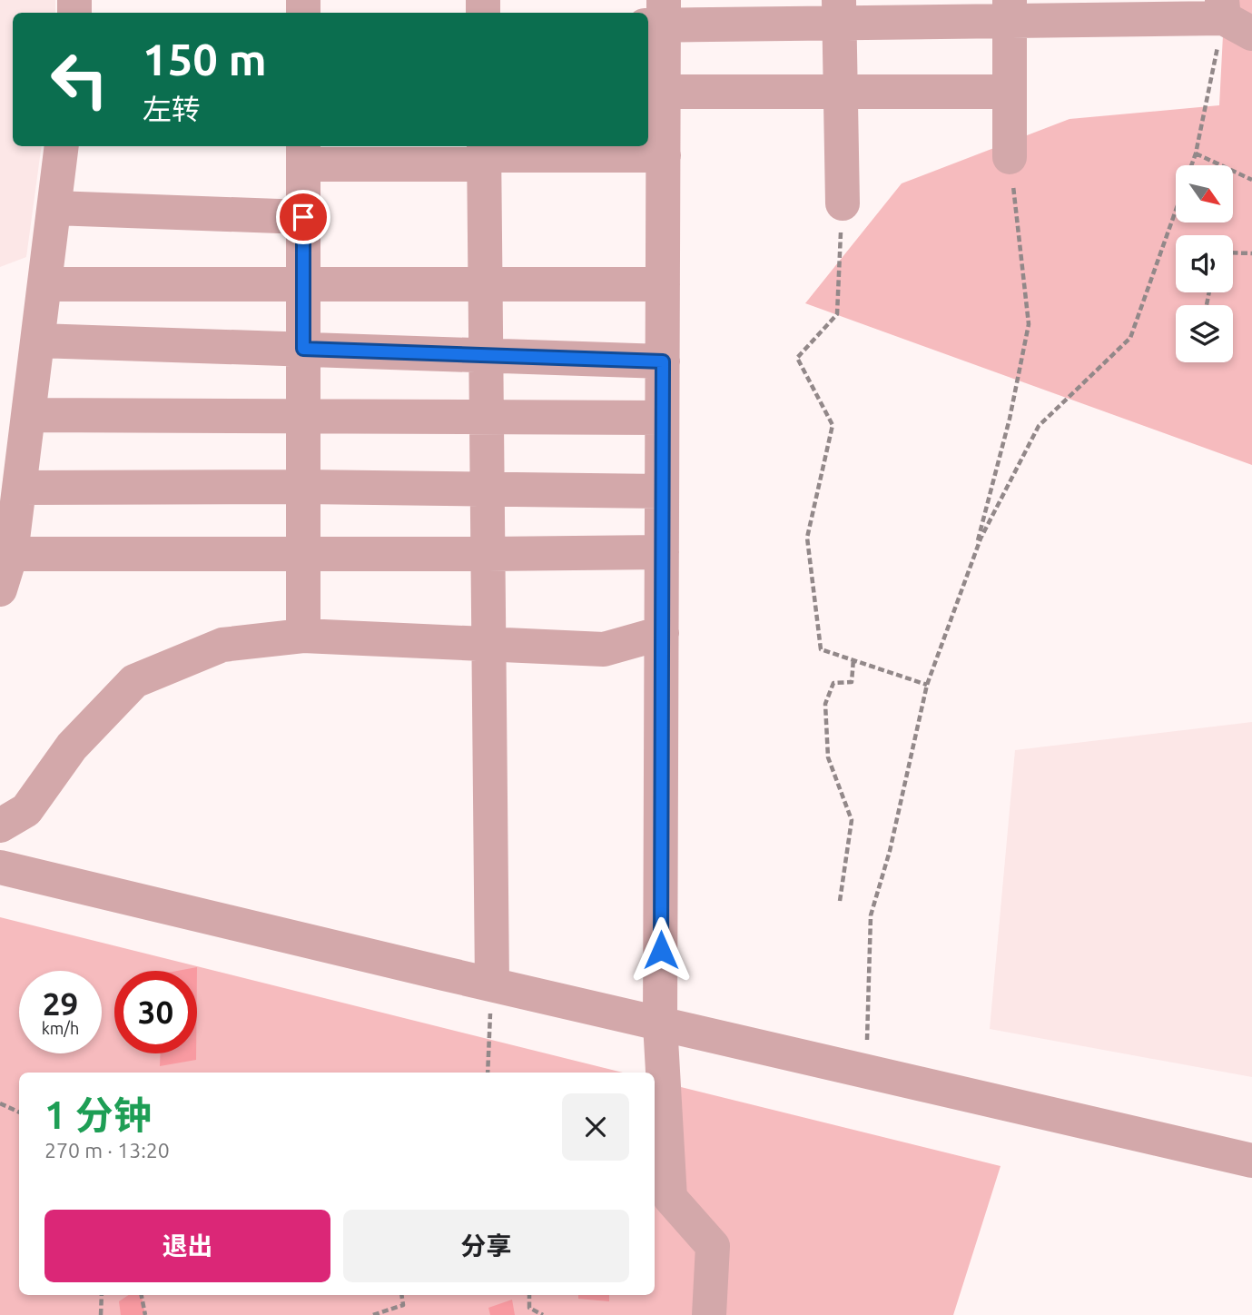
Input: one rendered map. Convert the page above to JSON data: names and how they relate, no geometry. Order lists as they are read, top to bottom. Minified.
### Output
{"north":"bottom right","page":{"turn":["150 m","左转"],"speed":"29 km/h","limit":"30","heading":["1 分钟","270 m · 13:20"],"buttons":["退出","分享"]}}
